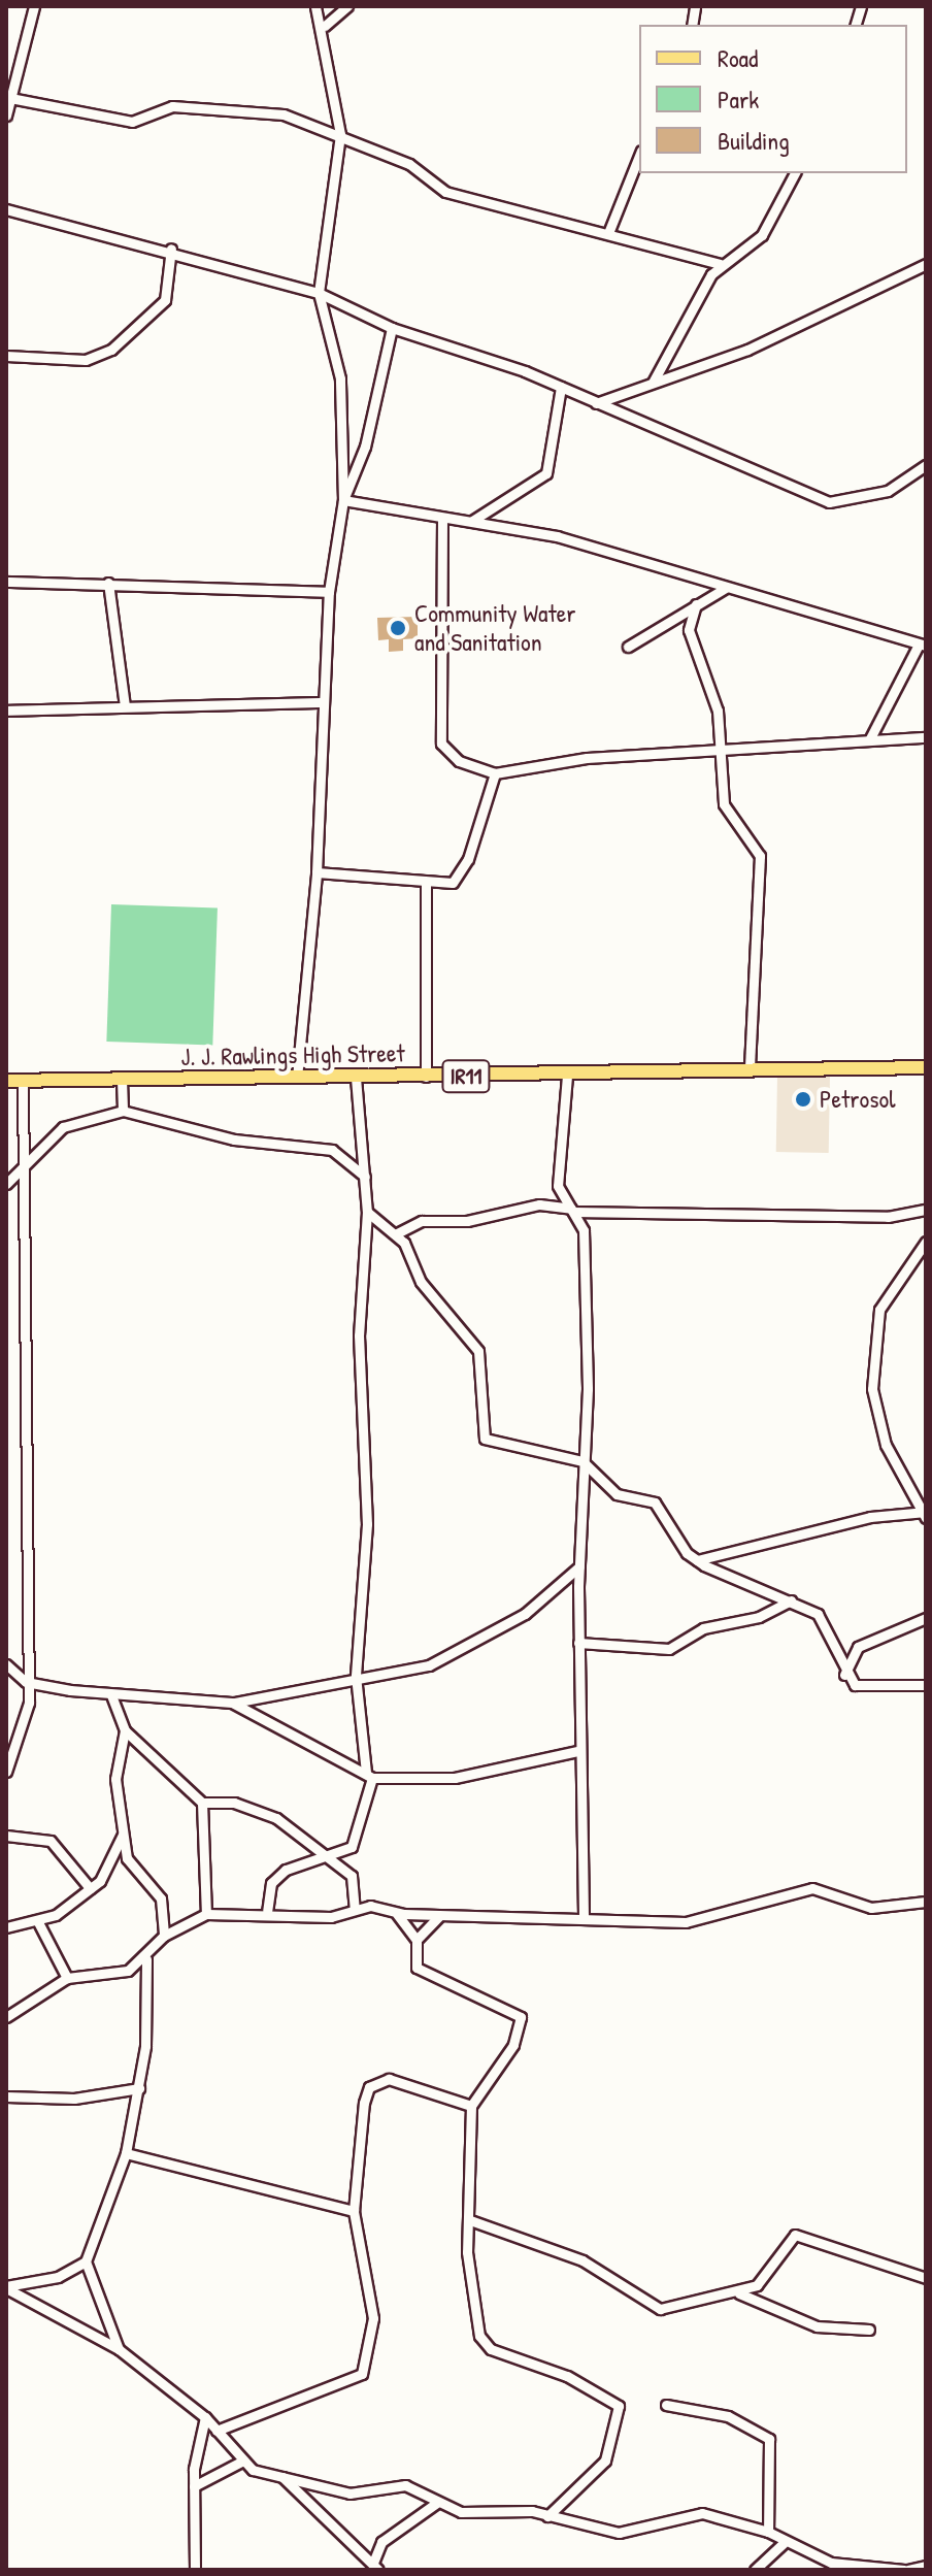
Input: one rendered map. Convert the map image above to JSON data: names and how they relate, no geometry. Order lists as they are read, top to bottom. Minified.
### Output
{"streets":{"main road":["J. J. Rawlings High Street","IR11"]},"places":["Community Water and Sanitation","Petrosol"],"legend":["Road","Park","Building"]}
